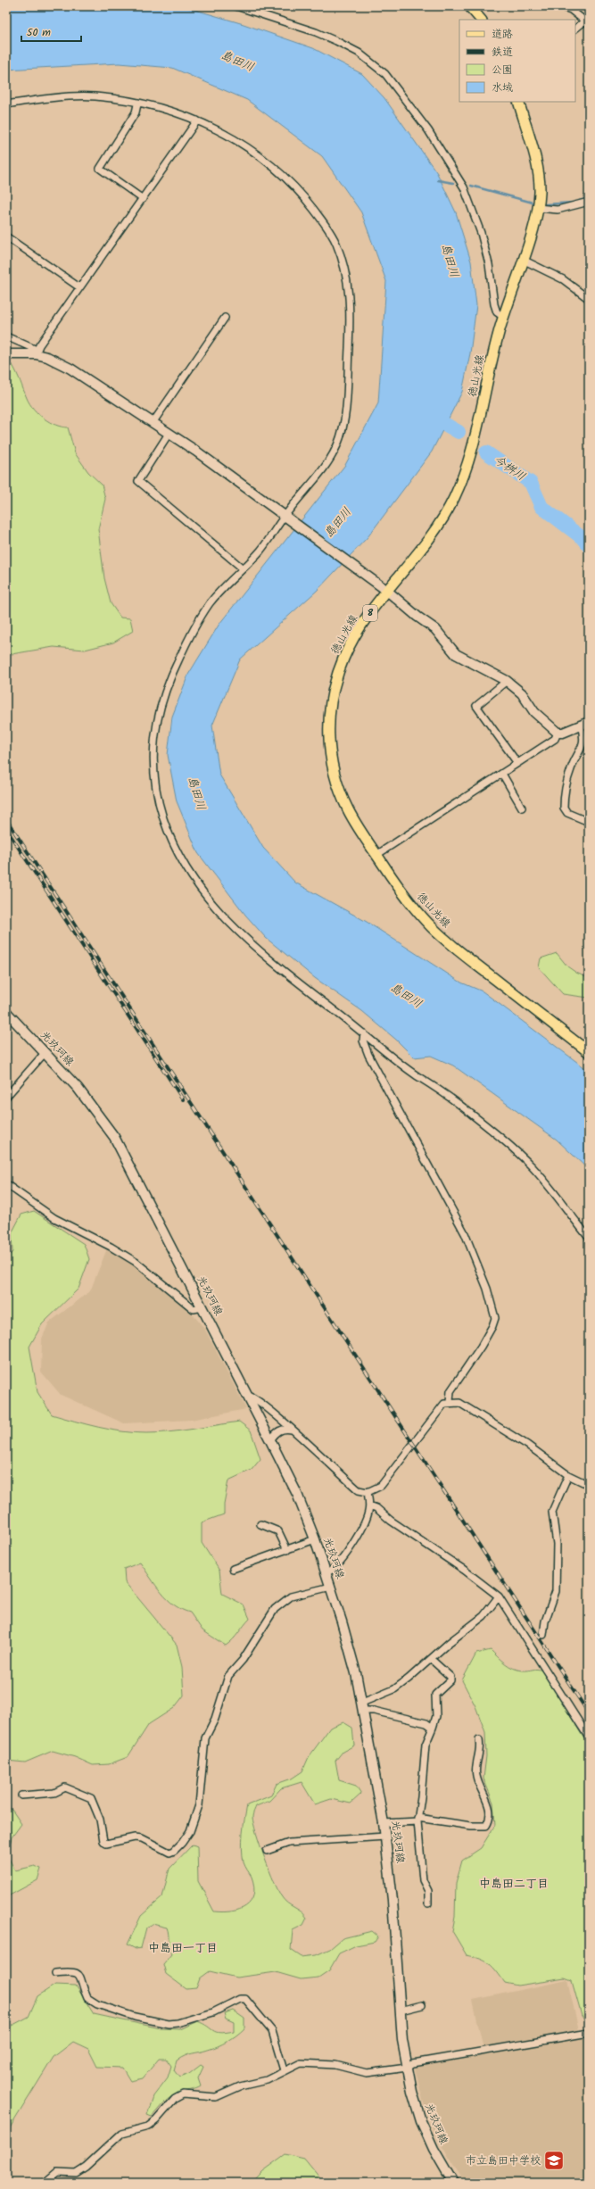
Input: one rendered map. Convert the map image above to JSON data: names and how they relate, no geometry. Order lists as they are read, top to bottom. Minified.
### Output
{"streets":{"main road":["徳山光線","8","光玖珂線"]},"districts":["中島田二丁目","中島田一丁目"],"water":["島田川","今桝川"],"places":{"school or university":["市立島田中学校"]},"legend":["道路","鉄道","公園","水域"],"scale_bar":"50 m"}
